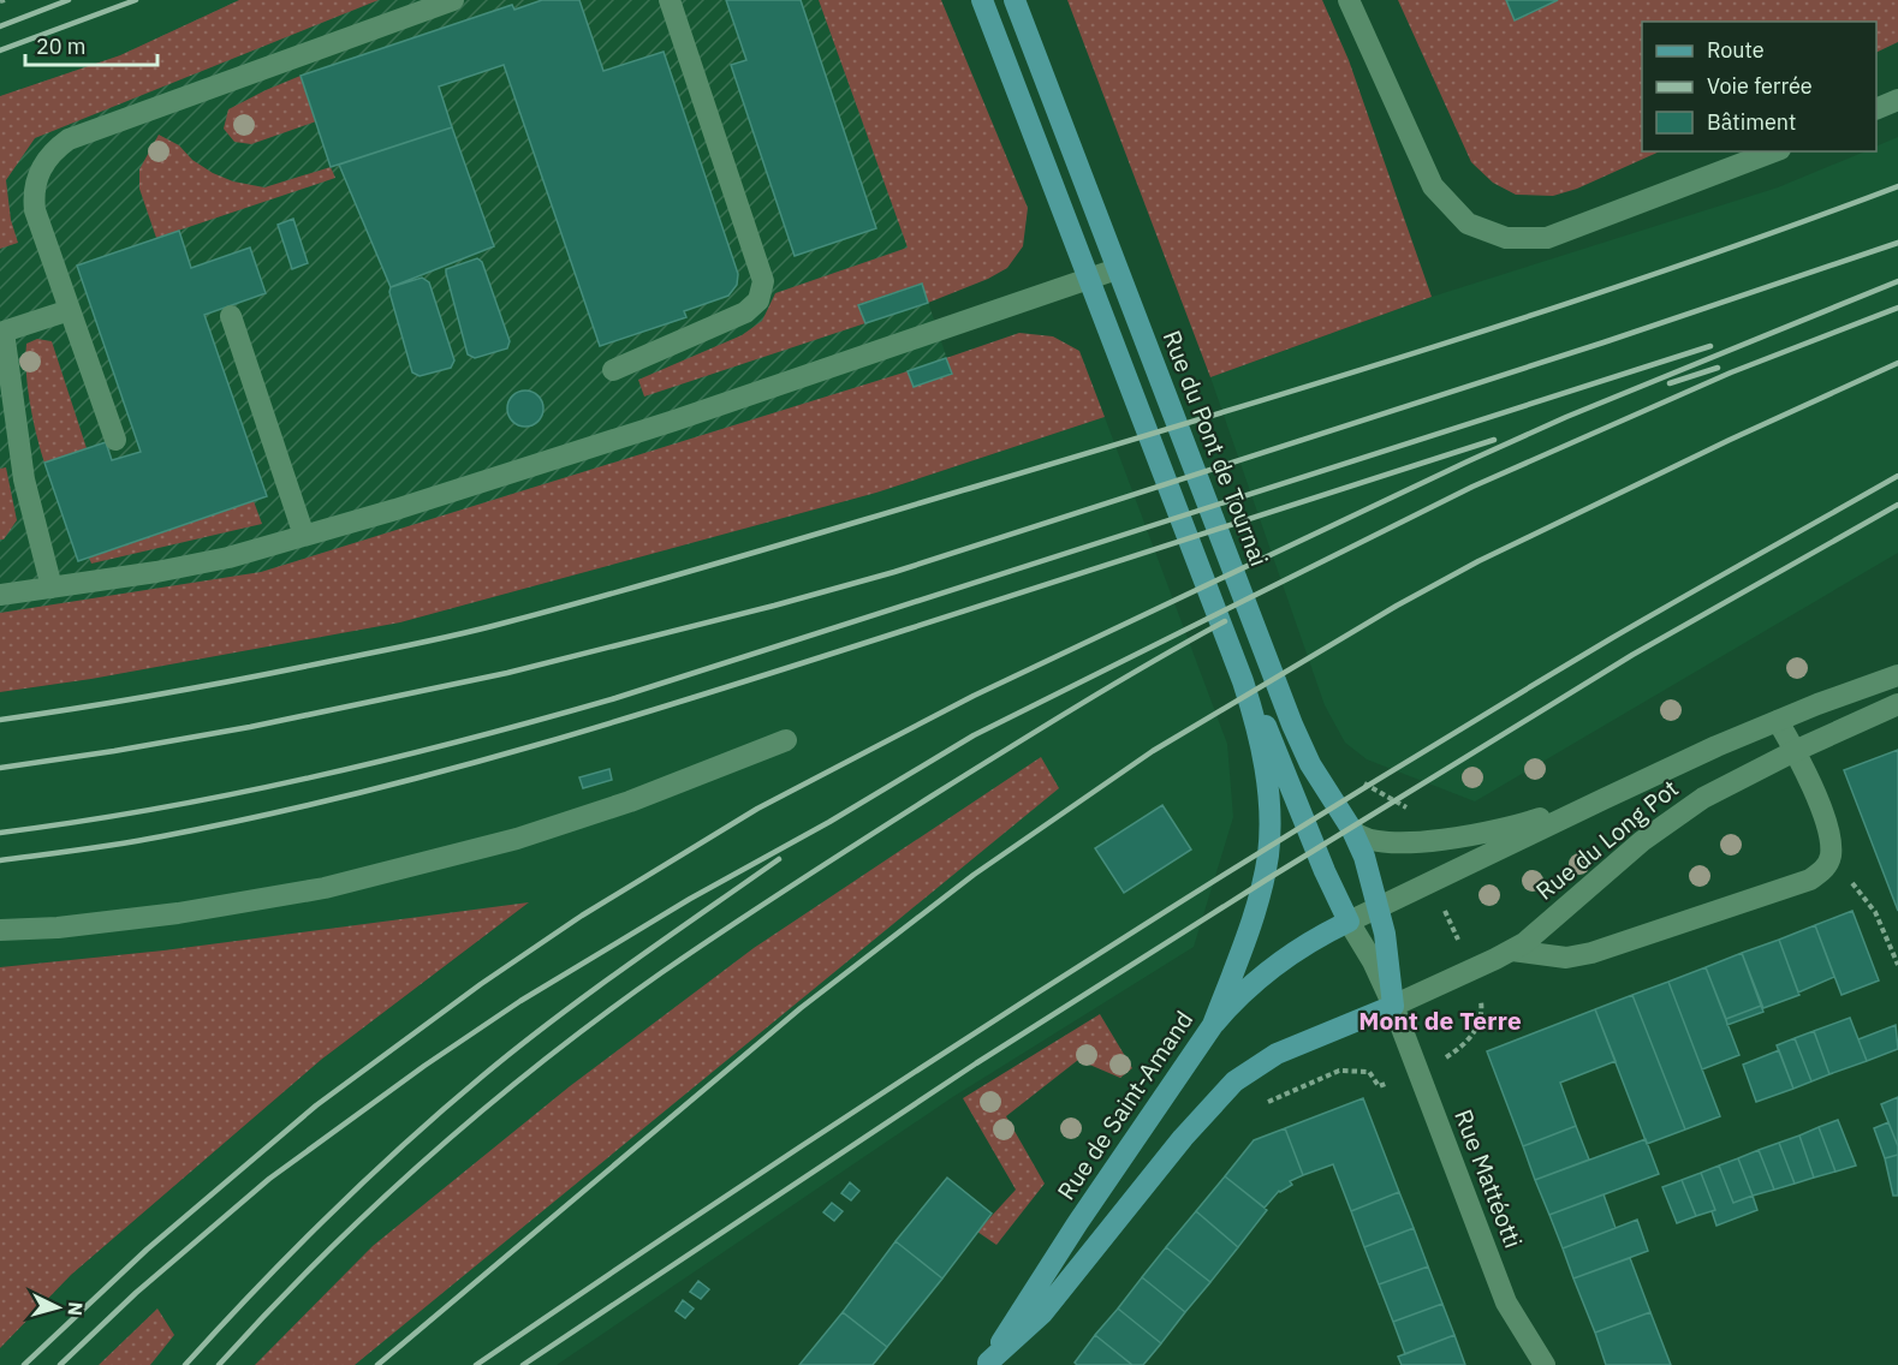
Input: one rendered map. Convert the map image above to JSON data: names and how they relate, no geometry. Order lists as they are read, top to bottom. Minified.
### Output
{"streets":{"main road":["Rue du Pont de Tournai","Rue de Saint-Amand","Rue Mattéotti"],"street":["Rue du Long Pot"]},"crossings":[["Rue du Pont de Tournai","Rue du Long Pot"],["Rue du Pont de Tournai","Rue Mattéotti"],["Rue du Long Pot","Rue de Saint-Amand"],["Rue du Long Pot","Rue Mattéotti"],["Rue de Saint-Amand","Rue Mattéotti"]],"districts":["Mont de Terre"],"legend":["Route","Voie ferrée","Bâtiment"],"scale_bar":"20 m","north":"right"}
